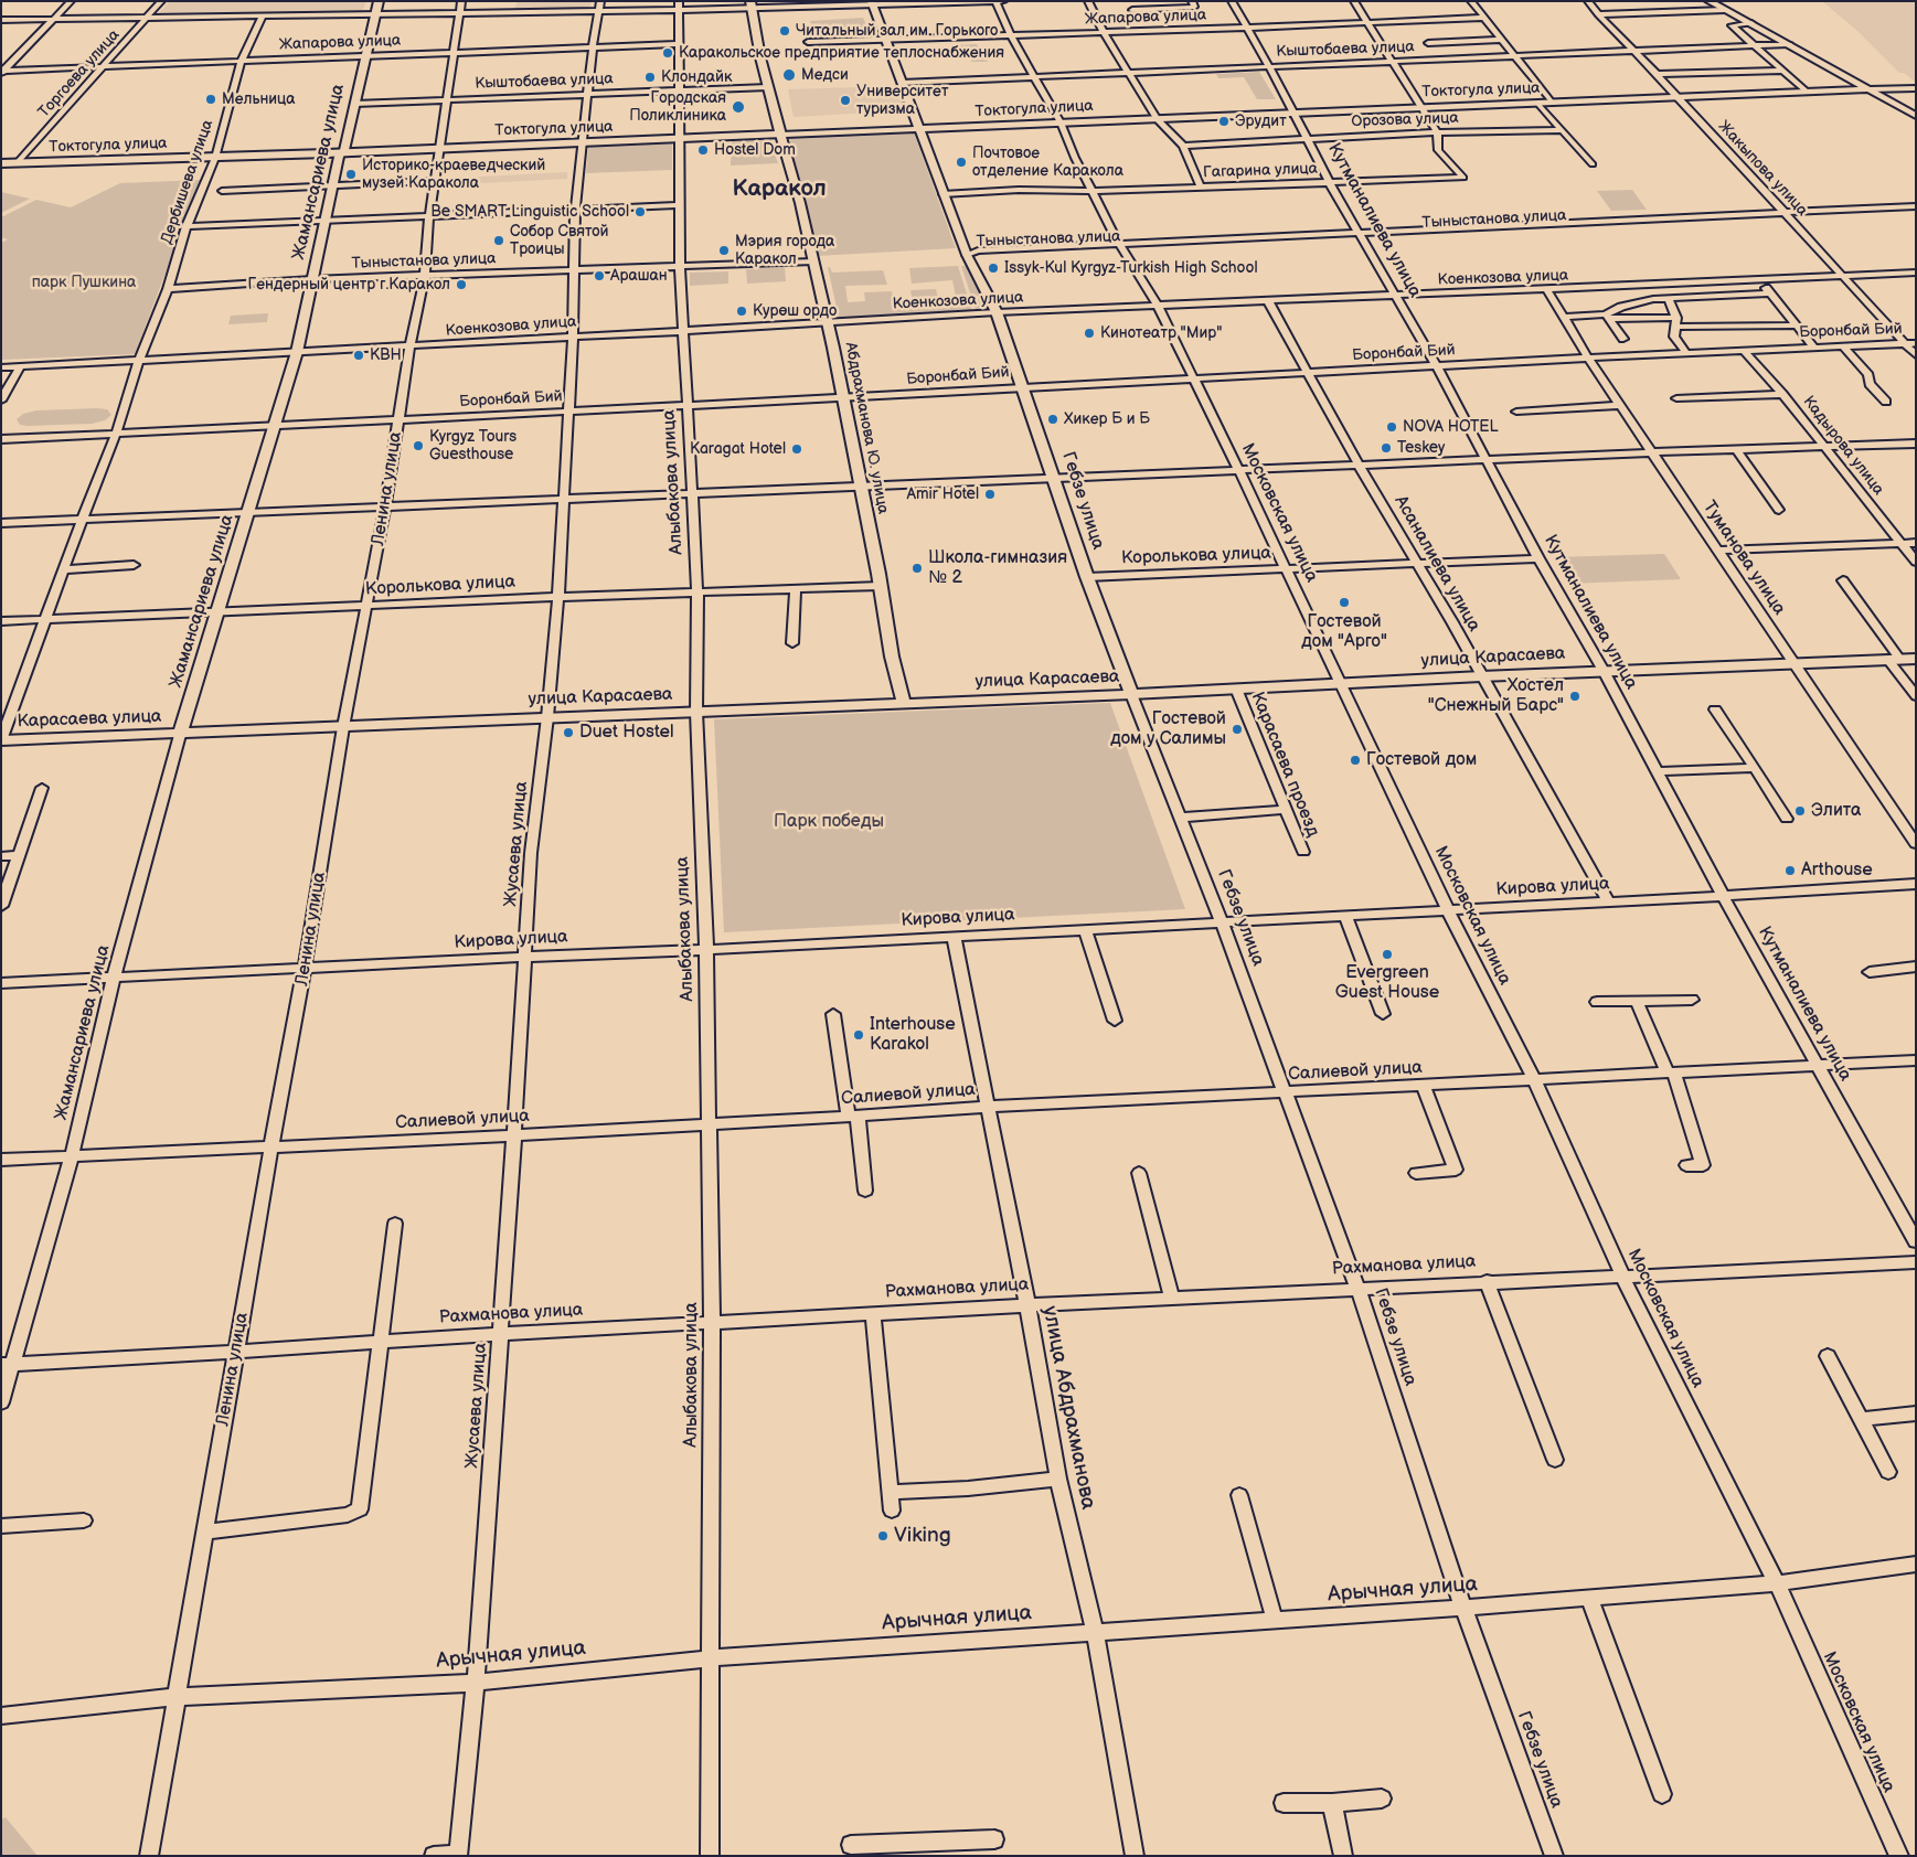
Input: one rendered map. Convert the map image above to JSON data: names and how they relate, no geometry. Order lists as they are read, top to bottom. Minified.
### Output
{"streets":{"highway":["Токтогула улица","Абдрахманова Ю. улица"],"main road":["Жамансариева улица","Гебзе улица","улица Карасаева","Карасаева улица"],"street":["Жапарова улица","Кыштобаева улица","Торгоева улица","Орозова улица","Жакыпова улица","Гагарина улица","Дербишева улица","Тыныстанова улица","Кутманалиева улица","Коенкозова улица","Боронбай Бий","Кадырова улица","Алыбакова улица","Ленина улица","Московская улица","Королькова улица","Туманова улица","Асаналиева улица","Карасаева проезд","Жусаева улица","Кирова улица","Салиевой улица","Рахманова улица","улица Абдрахманова","Арычная улица"]},"crossings":[["Жапарова улица","Торгоева улица"],["Жапарова улица","Гагарина улица"],["Жапарова улица","Жамансариева улица"],["Жапарова улица","Дербишева улица"],["Жапарова улица","Кутманалиева улица"],["Жапарова улица","Алыбакова улица"],["Жапарова улица","Ленина улица"],["Жапарова улица","Гебзе улица"],["Жапарова улица","Московская улица"],["Жапарова улица","Жусаева улица"],["Кыштобаева улица","Жакыпова улица"],["Кыштобаева улица","Гагарина улица"],["Кыштобаева улица","Жамансариева улица"],["Кыштобаева улица","Кутманалиева улица"],["Кыштобаева улица","Абдрахманова Ю. улица"],["Кыштобаева улица","Алыбакова улица"],["Кыштобаева улица","Ленина улица"],["Кыштобаева улица","Гебзе улица"],["Кыштобаева улица","Московская улица"],["Кыштобаева улица","Жусаева улица"],["Торгоева улица","Токтогула улица"],["Токтогула улица","Жакыпова улица"],["Токтогула улица","Гагарина улица"],["Токтогула улица","Жамансариева улица"],["Токтогула улица","Дербишева улица"],["Токтогула улица","Кутманалиева улица"],["Токтогула улица","Абдрахманова Ю. улица"],["Токтогула улица","Алыбакова улица"],["Токтогула улица","Ленина улица"],["Токтогула улица","Гебзе улица"],["Токтогула улица","Московская улица"],["Токтогула улица","Жусаева улица"],["Орозова улица","Гагарина улица"],["Орозова улица","Кутманалиева улица"],["Жакыпова улица","Тыныстанова улица"],["Жакыпова улица","Коенкозова улица"],["Жакыпова улица","Боронбай Бий"],["Гагарина улица","Кутманалиева улица"],["Гагарина улица","Гебзе улица"],["Гагарина улица","Московская улица"],["Жамансариева улица","Тыныстанова улица"],["Жамансариева улица","Коенкозова улица"],["Жамансариева улица","Боронбай Бий"],["Жамансариева улица","Королькова улица"],["Жамансариева улица","улица Карасаева"],["Жамансариева улица","Карасаева улица"],["Жамансариева улица","Кирова улица"],["Жамансариева улица","Салиевой улица"],["Жамансариева улица","Рахманова улица"],["Дербишева улица","Тыныстанова улица"],["Дербишева улица","Коенкозова улица"],["Дербишева улица","Боронбай Бий"],["Тыныстанова улица","Кутманалиева улица"],["Тыныстанова улица","Абдрахманова Ю. улица"],["Тыныстанова улица","Алыбакова улица"],["Тыныстанова улица","Ленина улица"],["Тыныстанова улица","Гебзе улица"],["Тыныстанова улица","Московская улица"],["Тыныстанова улица","Жусаева улица"],["Кутманалиева улица","Коенкозова улица"],["Кутманалиева улица","Боронбай Бий"],["Кутманалиева улица","Королькова улица"],["Кутманалиева улица","улица Карасаева"],["Кутманалиева улица","Кирова улица"],["Кутманалиева улица","Салиевой улица"],["Коенкозова улица","Абдрахманова Ю. улица"],["Коенкозова улица","Алыбакова улица"],["Коенкозова улица","Ленина улица"],["Коенкозова улица","Гебзе улица"],["Коенкозова улица","Московская улица"],["Коенкозова улица","Туманова улица"],["Коенкозова улица","Асаналиева улица"],["Коенкозова улица","Жусаева улица"],["Боронбай Бий","Абдрахманова Ю. улица"],["Боронбай Бий","Кадырова улица"],["Боронбай Бий","Алыбакова улица"],["Боронбай Бий","Ленина улица"],["Боронбай Бий","Гебзе улица"],["Боронбай Бий","Московская улица"],["Боронбай Бий","Туманова улица"],["Боронбай Бий","Асаналиева улица"],["Боронбай Бий","Жусаева улица"],["Абдрахманова Ю. улица","Королькова улица"],["Абдрахманова Ю. улица","улица Карасаева"],["Алыбакова улица","Королькова улица"],["Алыбакова улица","улица Карасаева"],["Алыбакова улица","Кирова улица"],["Алыбакова улица","Салиевой улица"],["Алыбакова улица","Рахманова улица"],["Алыбакова улица","Арычная улица"],["Ленина улица","Королькова улица"],["Ленина улица","улица Карасаева"],["Ленина улица","Кирова улица"],["Ленина улица","Салиевой улица"],["Ленина улица","Рахманова улица"],["Ленина улица","Арычная улица"],["Гебзе улица","Королькова улица"],["Гебзе улица","улица Карасаева"],["Гебзе улица","Кирова улица"],["Гебзе улица","Салиевой улица"],["Гебзе улица","Рахманова улица"],["Гебзе улица","Арычная улица"],["Московская улица","Королькова улица"],["Московская улица","улица Карасаева"],["Московская улица","Кирова улица"],["Московская улица","Салиевой улица"],["Московская улица","Рахманова улица"],["Московская улица","Арычная улица"],["Королькова улица","Асаналиева улица"],["Королькова улица","Жусаева улица"],["Туманова улица","улица Карасаева"],["Асаналиева улица","улица Карасаева"],["Асаналиева улица","Кирова улица"],["улица Карасаева","Карасаева улица"],["улица Карасаева","Карасаева проезд"],["улица Карасаева","Жусаева улица"],["Жусаева улица","Кирова улица"],["Жусаева улица","Салиевой улица"],["Жусаева улица","Рахманова улица"],["Жусаева улица","Арычная улица"],["Кирова улица","улица Абдрахманова"],["Салиевой улица","улица Абдрахманова"],["Рахманова улица","улица Абдрахманова"],["улица Абдрахманова","Арычная улица"]],"districts":["Каракол"],"parks":["парк Пушкина","Парк победы"],"places":["Читальный зал им. Горького","Каракольское предприятие теплоснабжения","Медси","Клондайк","Мельница","Университет туризма","Городская Поликлиника","Эрудит","Hostel Dom","Почтовое отделение Каракола","Историко-краеведческий музей Каракола","Be SMART Linguistic School","Собор Святой Троицы","Мэрия города Каракол","Issyk-Kul Kyrgyz-Turkish High School","Арашан","Гендерный центр г.Каракол","Курөш ордо","Кинотеатр \"Мир\"","KBH","Хикер Б и Б","NOVA HOTEL","Kyrgyz Tours Guesthouse","Teskey","Karagat Hotel","Amir Hotel","Школа-гимназия № 2","Гостевой дом \"Арго\"","Хостел \"Снежный Барс\"","Гостевой дом у Салимы","Duet Hostel","Гостевой дом","Элита","Arthouse","Evergreen Guest House","Interhouse Karakol","Viking"]}
